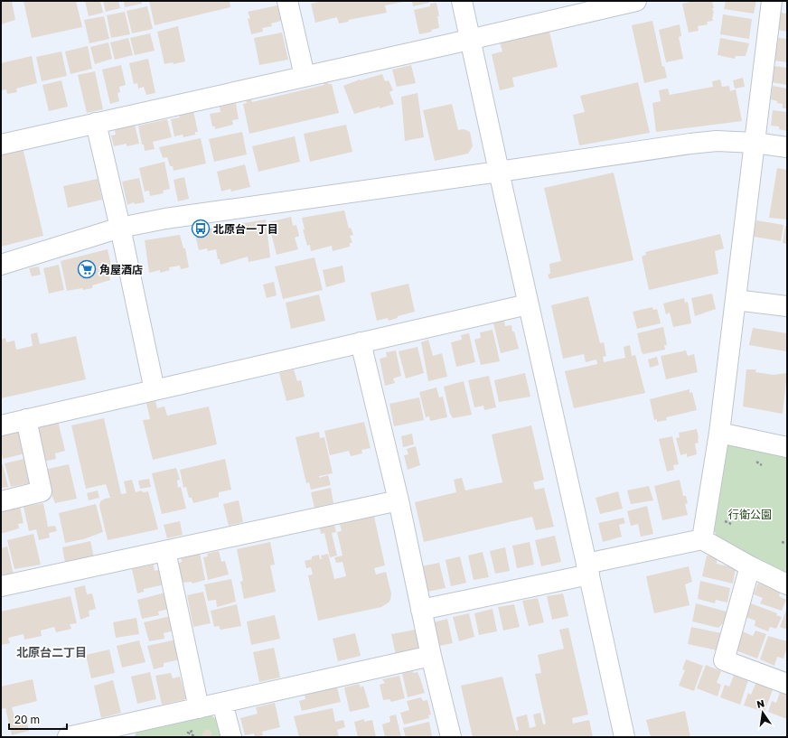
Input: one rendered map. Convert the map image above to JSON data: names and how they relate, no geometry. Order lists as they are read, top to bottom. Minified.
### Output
{"districts":["北原台二丁目"],"parks":["行衛公園"],"places":{"bus stop":["北原台一丁目"],"supermarket":["角屋酒店"]},"scale_bar":"20 m","north":"top"}
